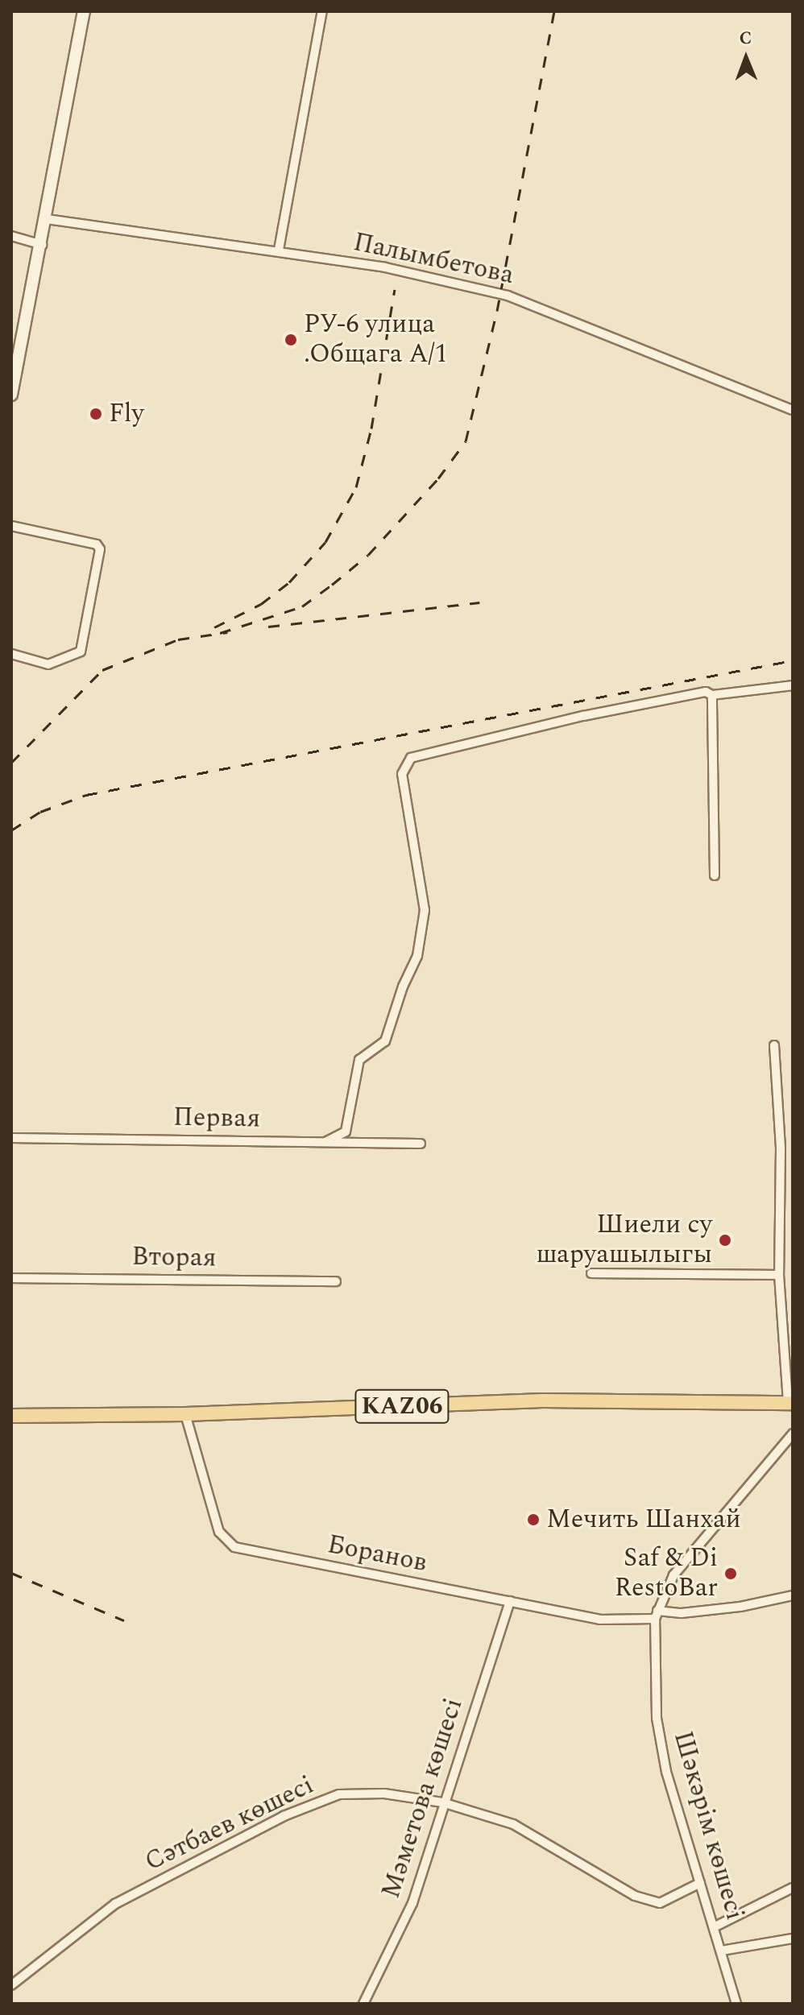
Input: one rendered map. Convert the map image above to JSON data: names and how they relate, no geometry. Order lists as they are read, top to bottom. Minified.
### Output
{"streets":{"main road":["KАZ06"],"street":["Палымбетова","Первая","Вторая","Боранов","Мәметова көшесі","Сәтбаев көшесі","Шәкәрім көшесі"]},"crossings":[["KАZ06","Боранов"],["Боранов","Мәметова көшесі"],["Боранов","Шәкәрім көшесі"],["Мәметова көшесі","Сәтбаев көшесі"],["Сәтбаев көшесі","Шәкәрім көшесі"]],"places":["РУ-6 улица .Общага А/1","Fly","Шиели су шаруашылыгы","Мечить Шанхай","Saf & Di RestoBar"],"north":"top"}
